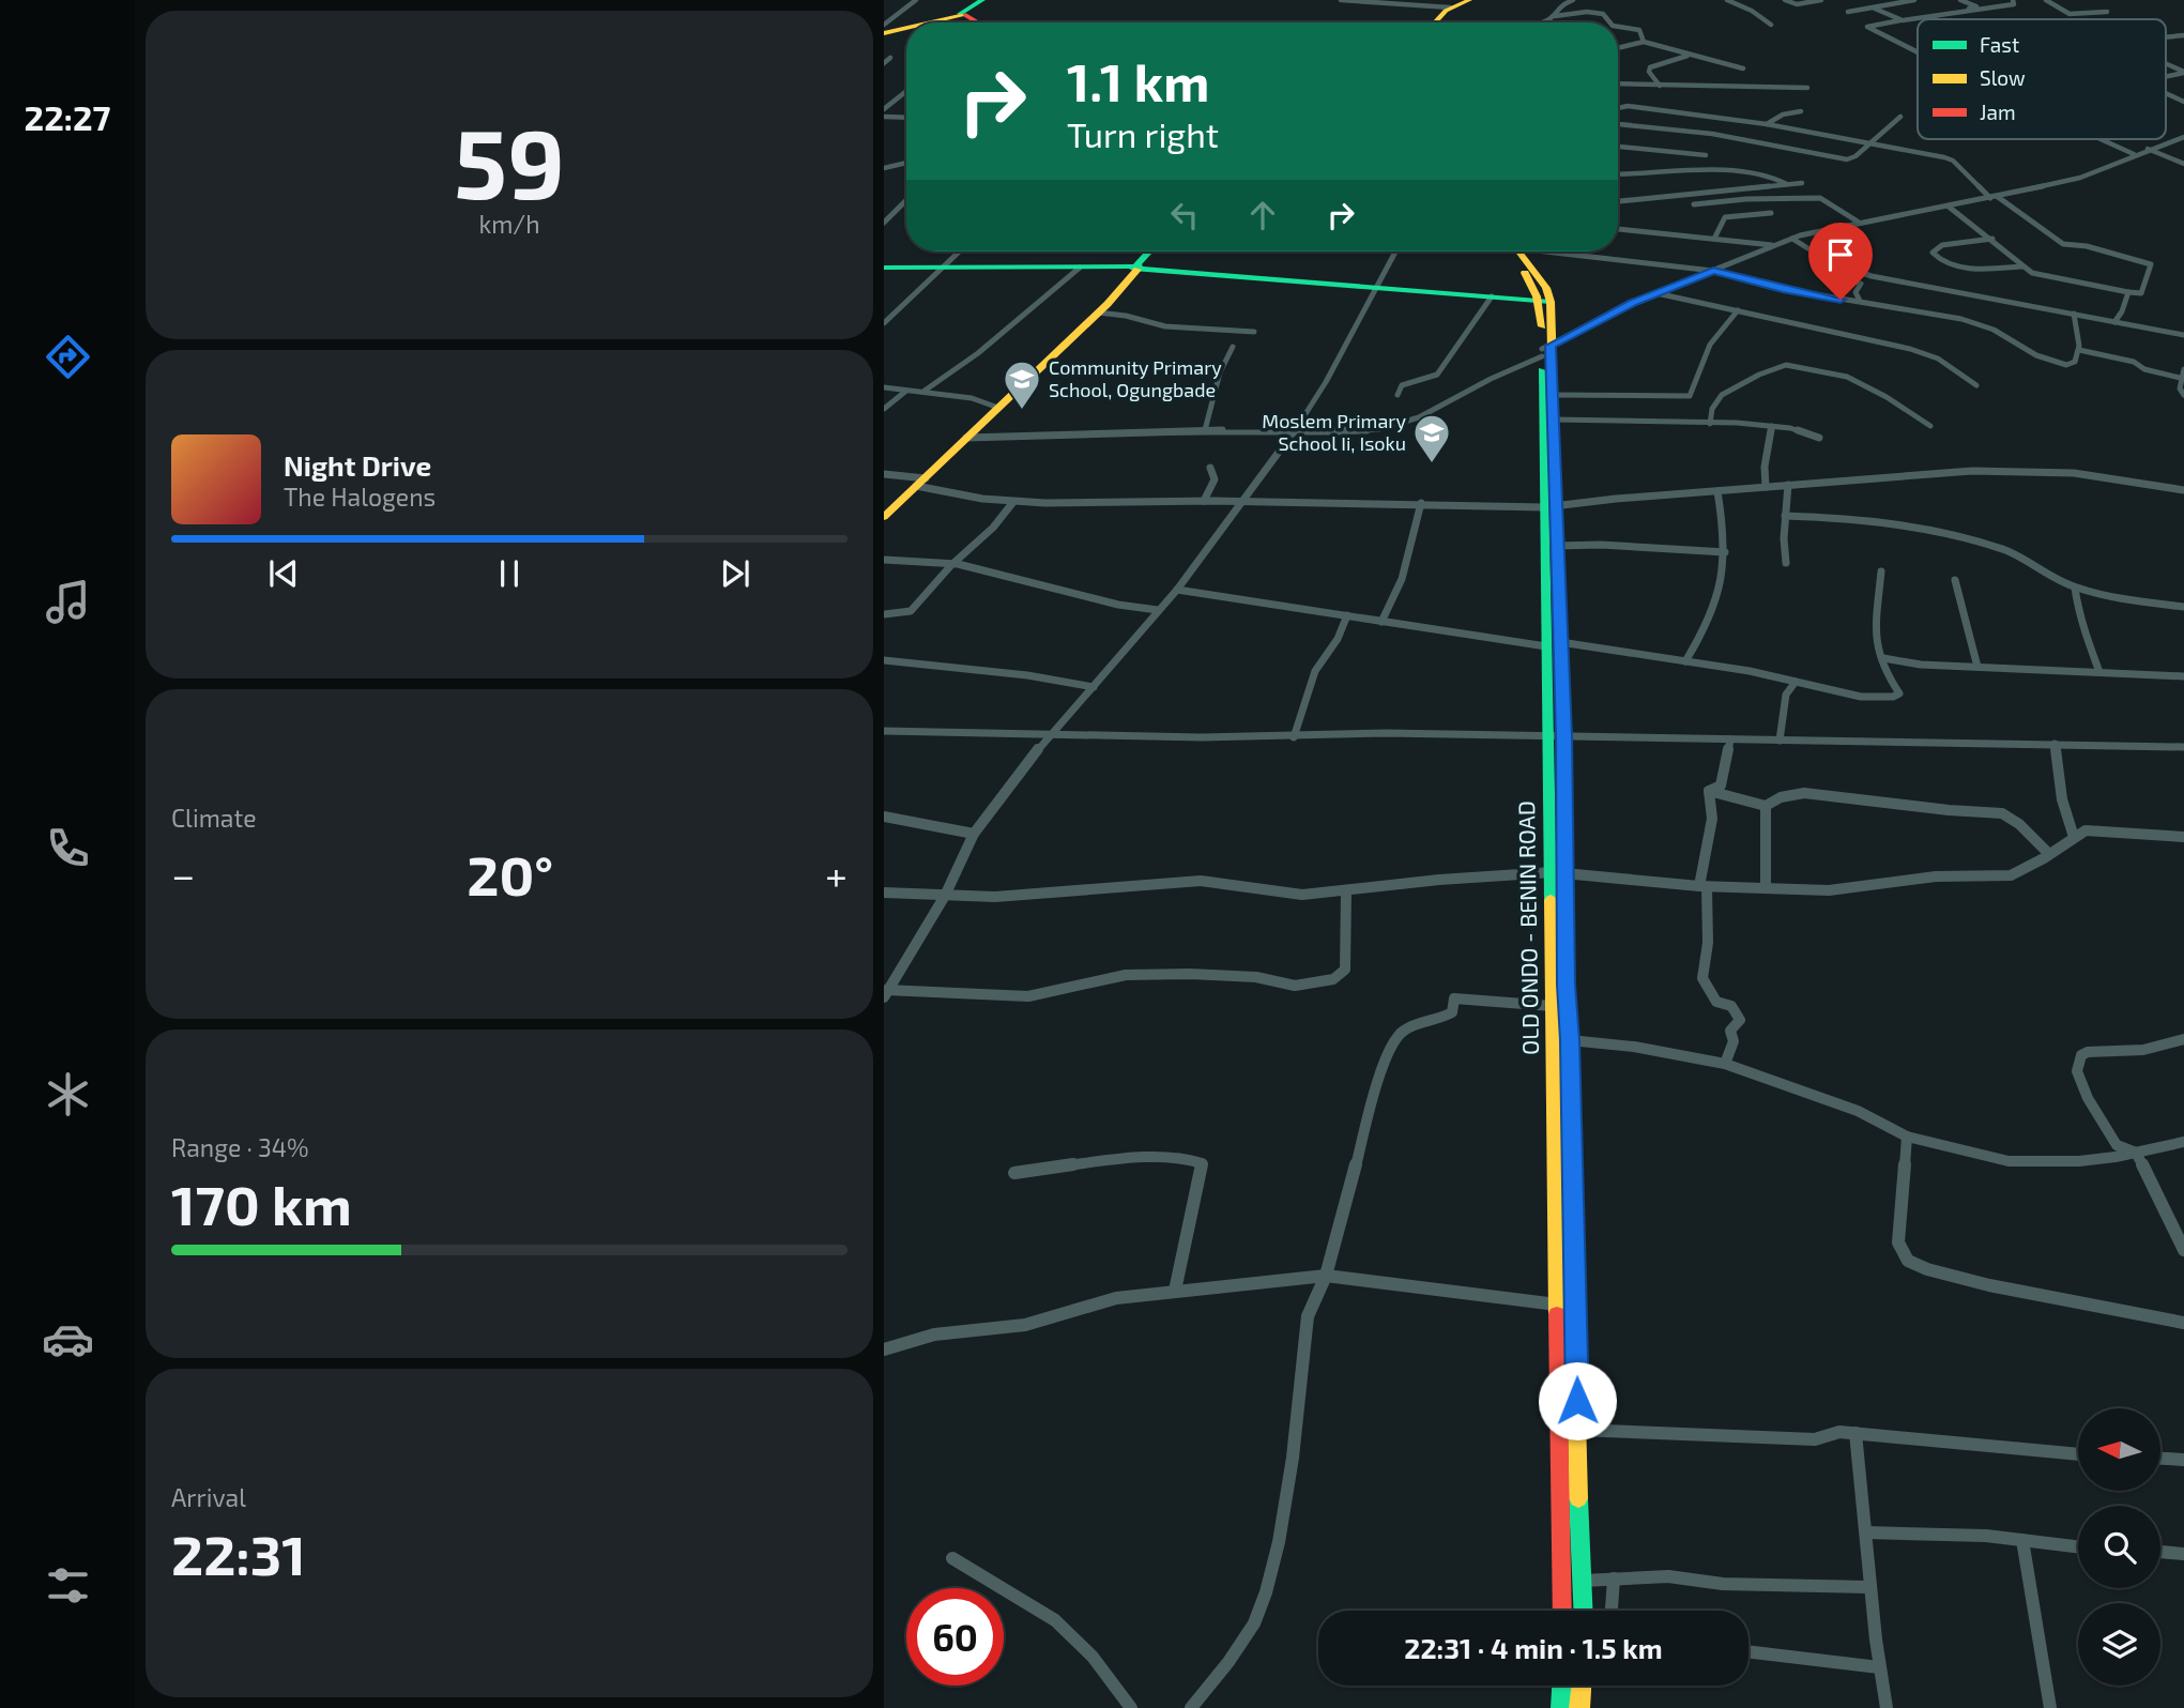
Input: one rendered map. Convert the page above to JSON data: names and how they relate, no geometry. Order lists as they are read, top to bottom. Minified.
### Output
{"streets":{"main road":["OLD ONDO - BENIN ROAD"]},"places":{"school or university":["Community Primary School, Ogungbade","Moslem Primary School Ii, Isoku"]},"legend":["Fast","Slow","Jam"],"north":"left","page":{"tabs":"22:27","tile":[["59","km/h"],"Climate",["Range · 34%","170 km"],["Arrival","22:31"]],"turn":["1.1 km","Turn right"],"song":["Night Drive","The Halogens"],"heat":["−","20°","+"],"limit":"60","trip":"22:31 · 4 min · 1.5 km"}}
